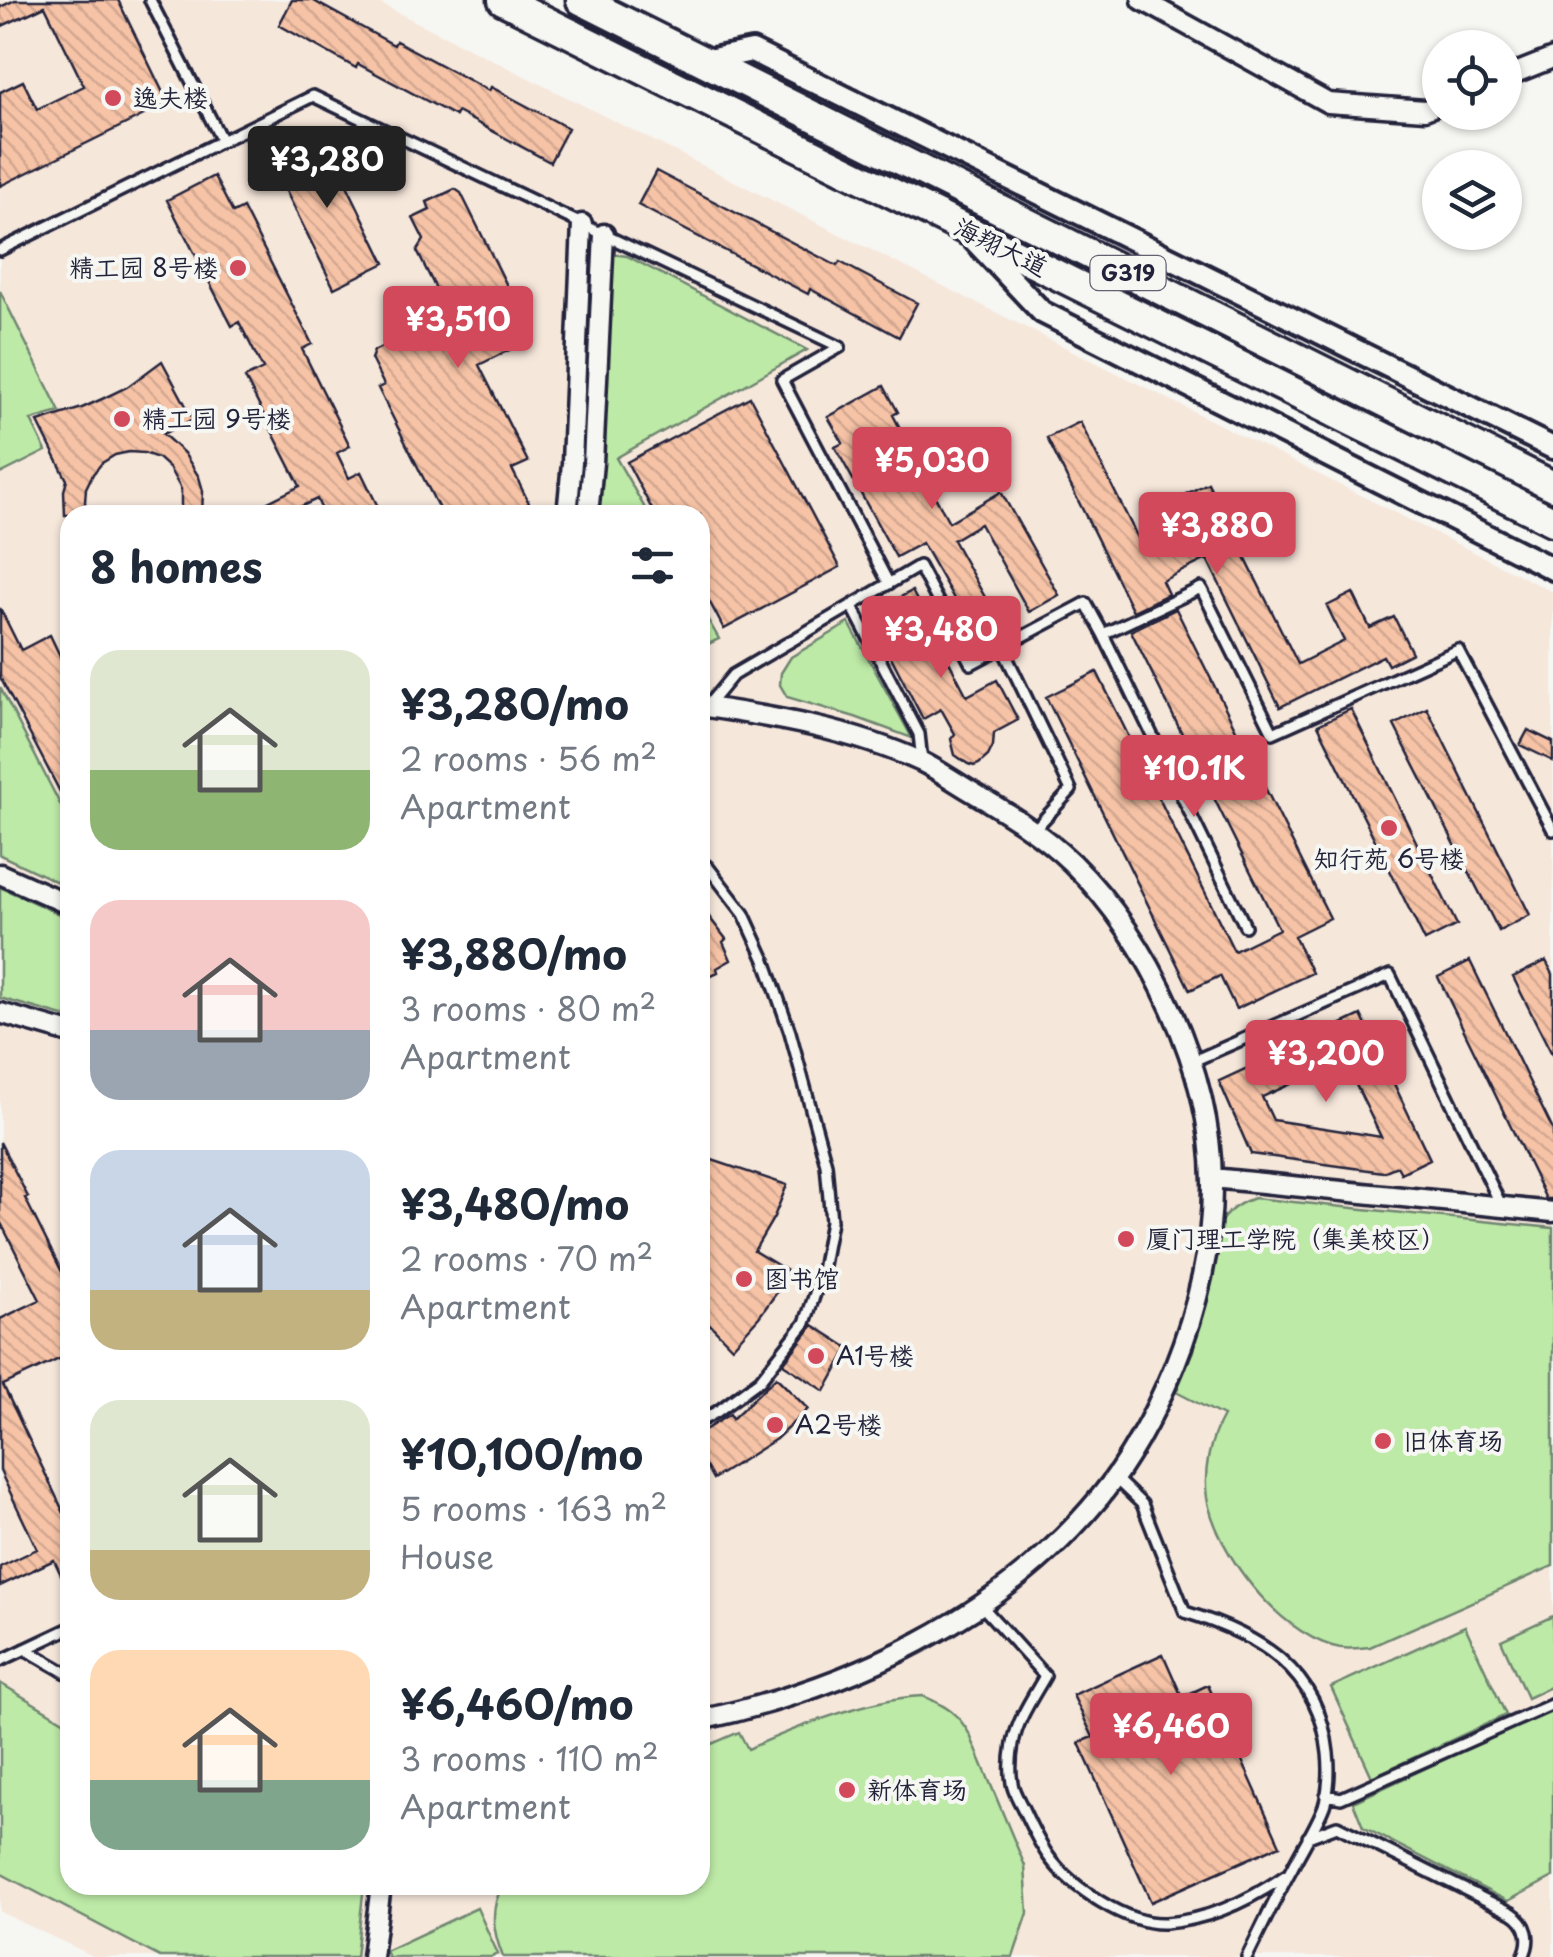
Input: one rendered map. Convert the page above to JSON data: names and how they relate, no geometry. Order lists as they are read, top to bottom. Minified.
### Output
{"streets":{"highway":["海翔大道","G319"]},"places":["逸夫楼","精工园 8号楼","精工园 9号楼","知行苑 6号楼","厦门理工学院（集美校区）","图书馆","A1号楼","A2号楼","旧体育场","新体育场"],"page":{"price":["¥3,280","¥3,510","¥5,030","¥3,880","¥3,480","¥10.1K","¥3,200","¥6,460"],"heading":"8 homes","list":[{"name":"¥3,280/mo","note":"2 rooms · 56 m² · Apartment"},{"name":"¥3,880/mo","note":"3 rooms · 80 m² · Apartment"},{"name":"¥3,480/mo","note":"2 rooms · 70 m² · Apartment"},{"name":"¥10,100/mo","note":"5 rooms · 163 m² · House"},{"name":"¥6,460/mo","note":"3 rooms · 110 m² · Apartment"}]}}
